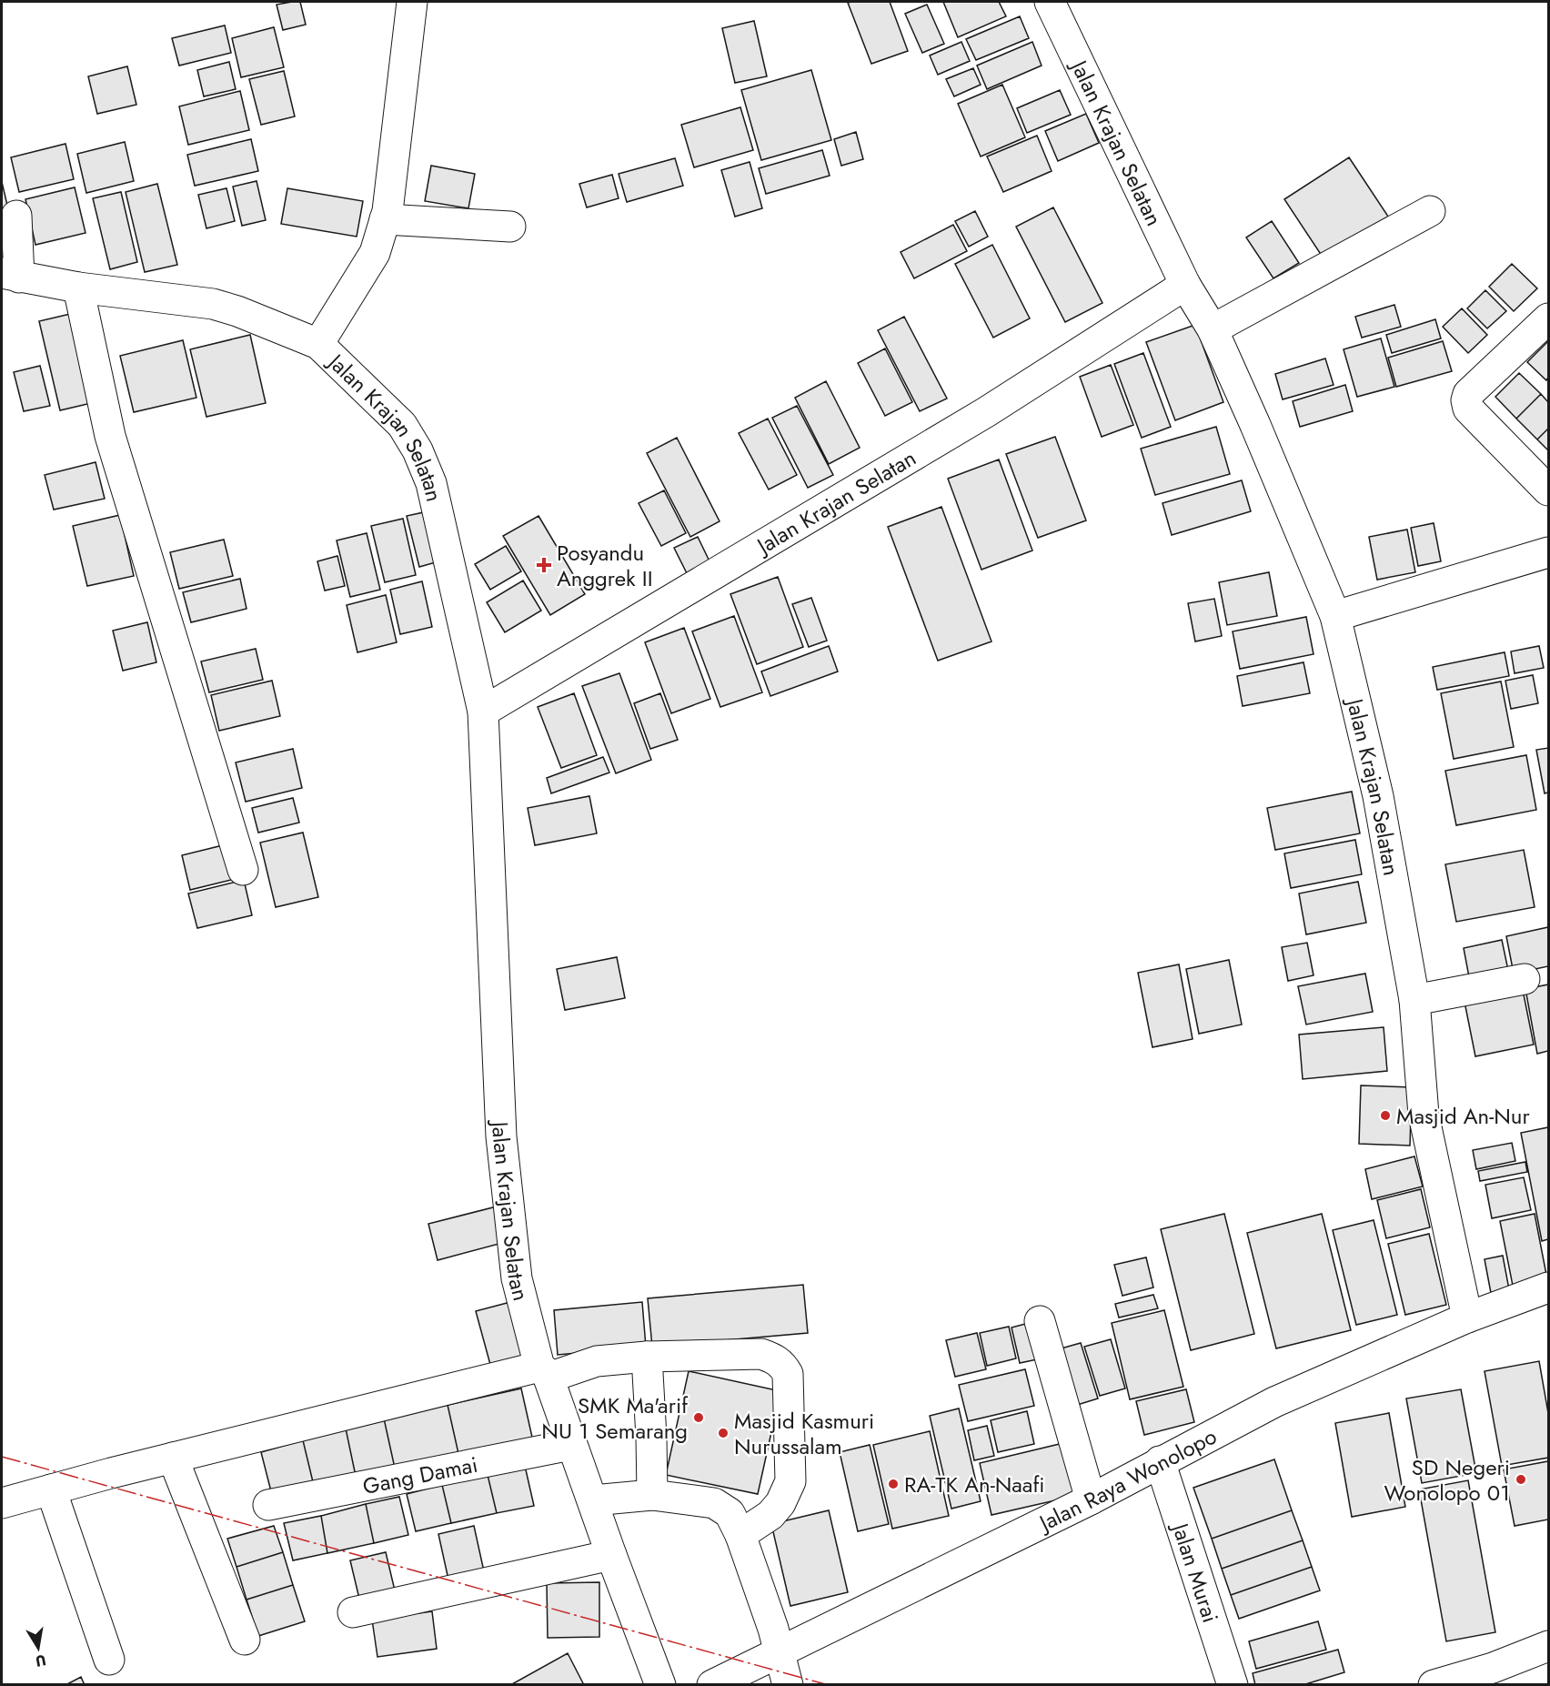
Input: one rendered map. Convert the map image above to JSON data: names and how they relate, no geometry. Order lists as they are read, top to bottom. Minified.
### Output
{"streets":{"street":["Jalan Krajan Selatan","Gang Damai","Jalan Raya Wonolopo","Jalan Murai"]},"crossings":[["Jalan Krajan Selatan","Gang Damai"],["Jalan Krajan Selatan","Jalan Raya Wonolopo"],["Jalan Raya Wonolopo","Jalan Murai"]],"places":{"health":["Posyandu Anggrek II"],"other":["Masjid An-Nur","SMK Ma'arif NU 1 Semarang","Masjid Kasmuri Nurussalam","SD Negeri Wonolopo 01","RA-TK An-Naafi"]},"north":"bottom"}
